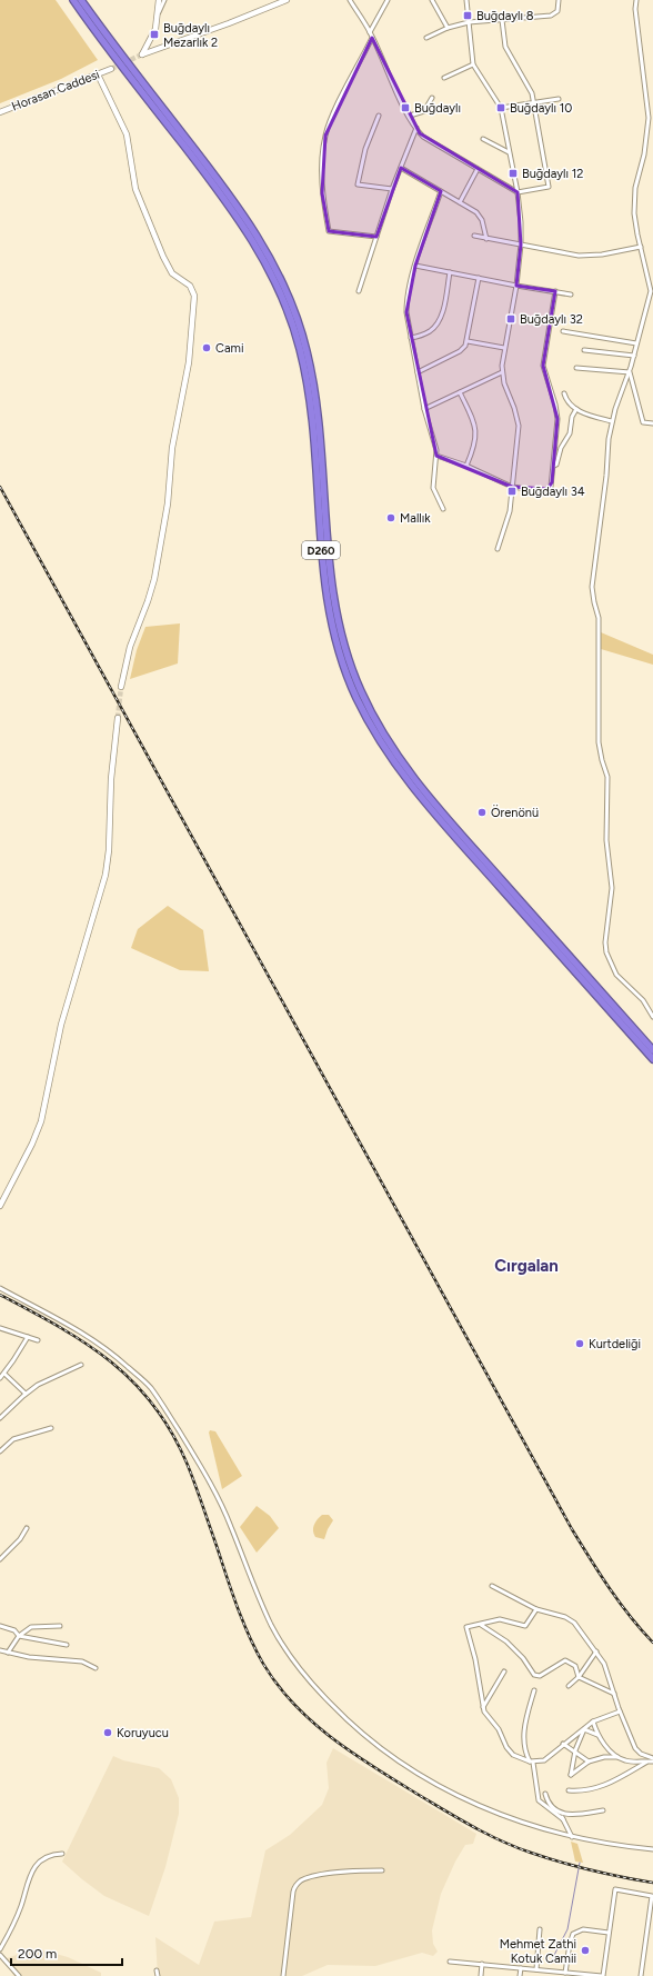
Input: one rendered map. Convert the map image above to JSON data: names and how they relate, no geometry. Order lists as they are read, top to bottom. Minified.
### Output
{"streets":{"highway":["D260"],"street":["Horasan Caddesi"]},"districts":["Cırgalan"],"places":{"transit":["Buğdaylı 8","Buğdaylı Mezarlık 2","Buğdaylı","Buğdaylı 10","Buğdaylı 12","Buğdaylı 32","Buğdaylı 34"],"other":["Cami","Mallık","Örenönü","Kurtdeliği","Koruyucu","Mehmet Zathi Kotuk Camii"]},"scale_bar":"200 m"}
